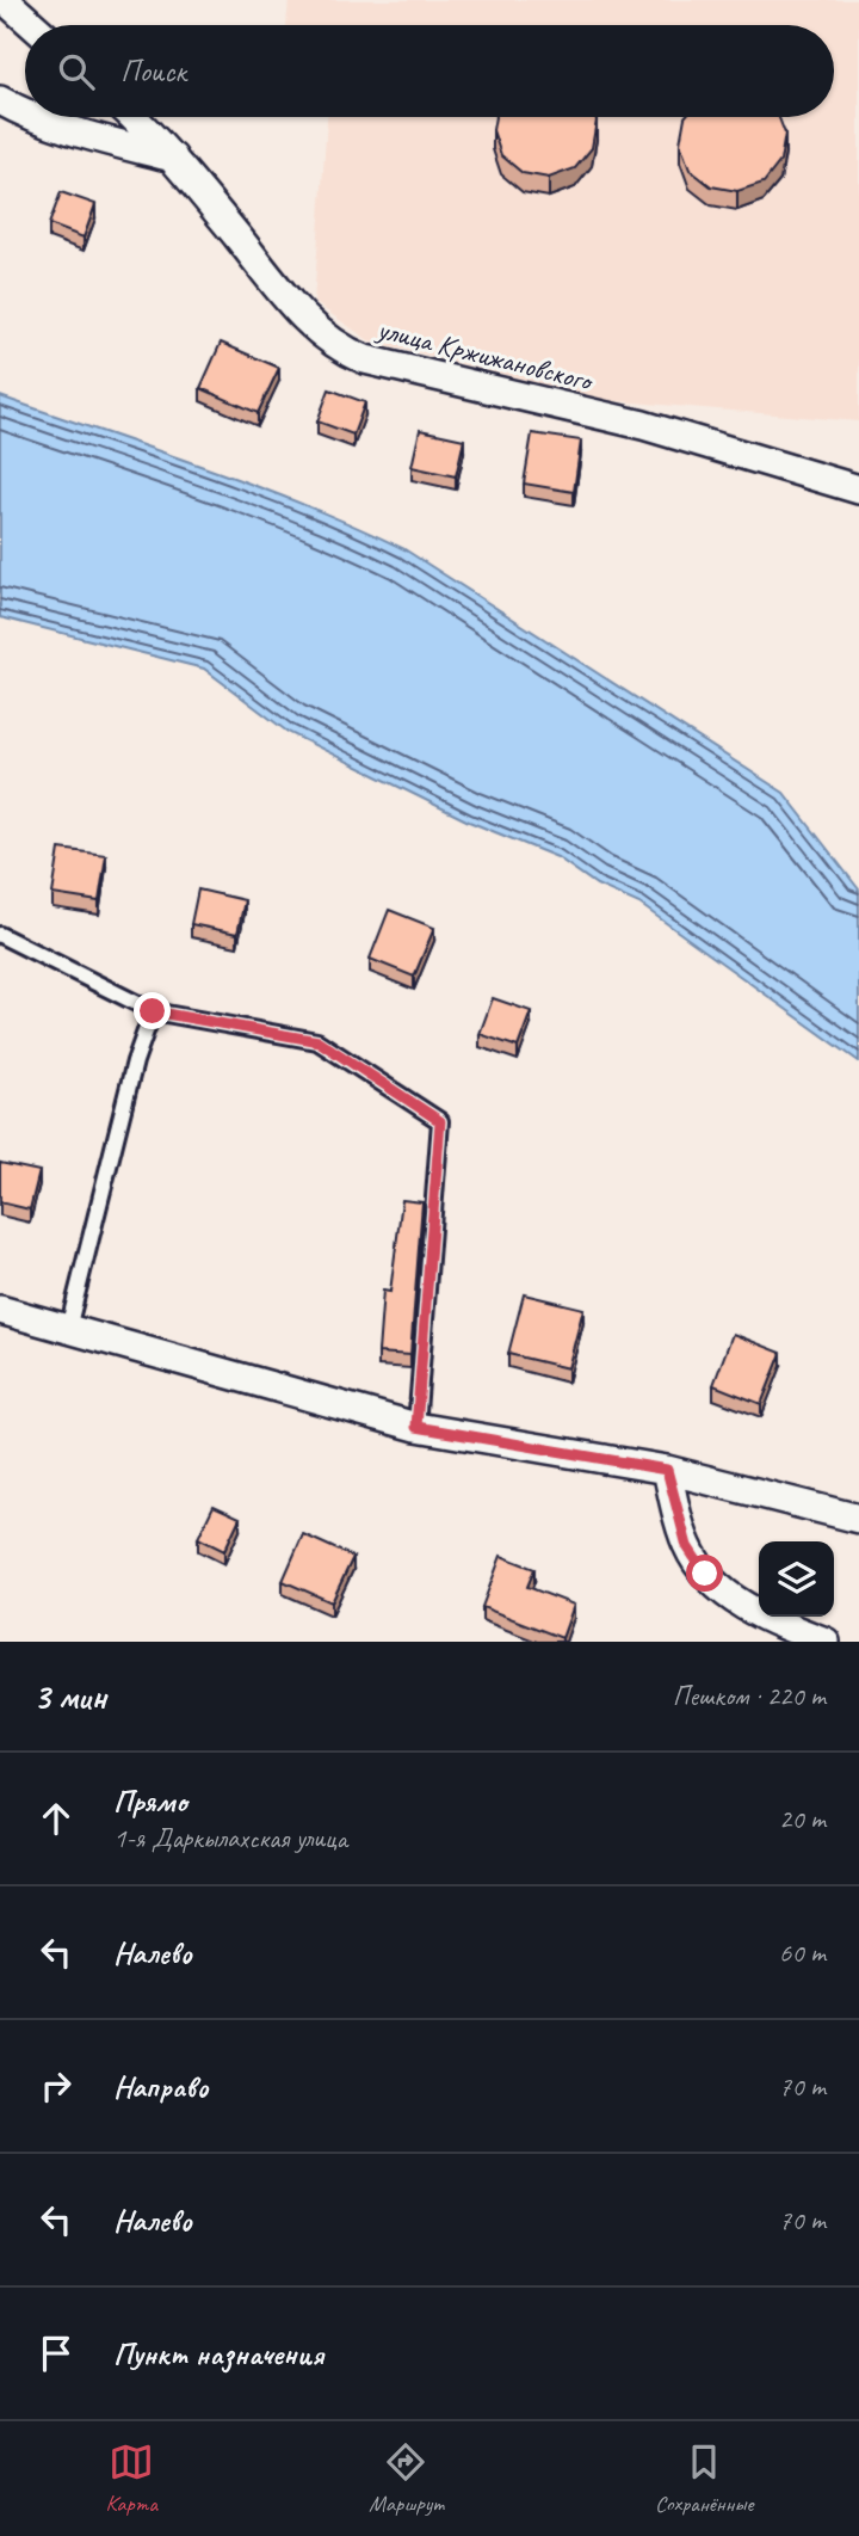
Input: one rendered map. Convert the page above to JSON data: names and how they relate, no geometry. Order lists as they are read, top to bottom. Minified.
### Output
{"streets":{"street":["улица Кржижановского"]},"page":{"search":"Поиск","heading":["3 мин","Пешком · 220 m"],"list":[["Прямо","1-я Даркылахская улица","20 m"],["Налево","60 m"],["Направо","70 m"],["Налево","70 m"],"Пункт назначения"],"nav":["Карта","Маршрут","Сохранённые"]}}
